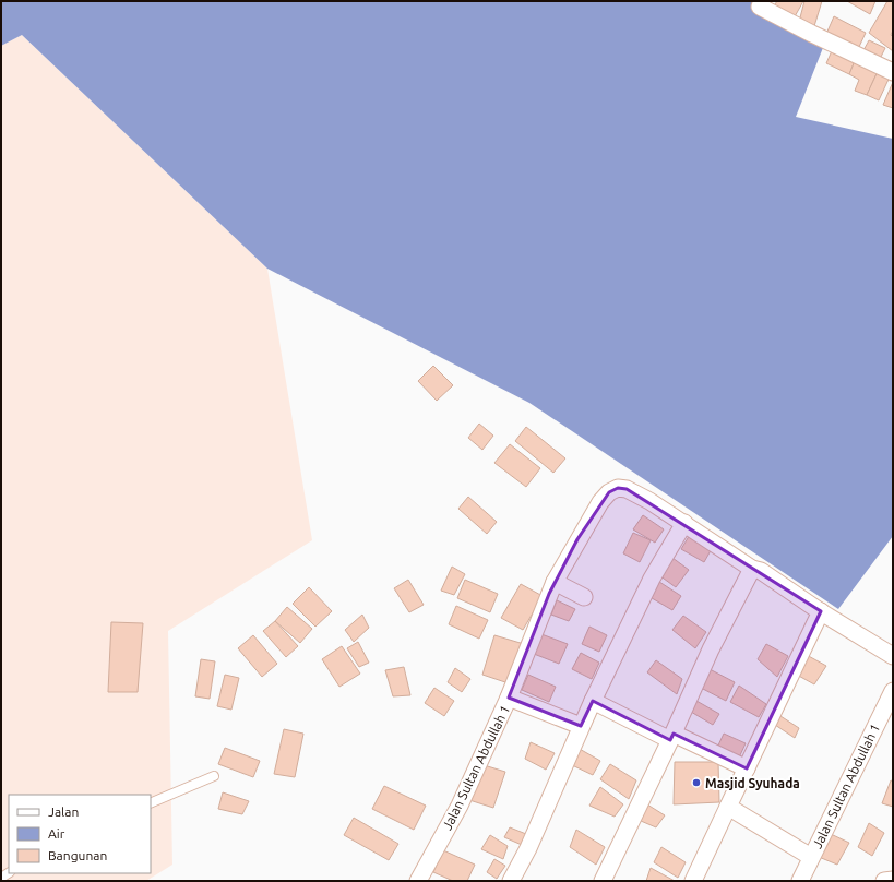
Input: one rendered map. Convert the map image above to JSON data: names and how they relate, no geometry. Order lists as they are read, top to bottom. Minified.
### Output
{"streets":{"street":["Jalan Sultan Abdullah 1"]},"places":["Masjid Syuhada"],"legend":["Jalan","Air","Bangunan"]}
